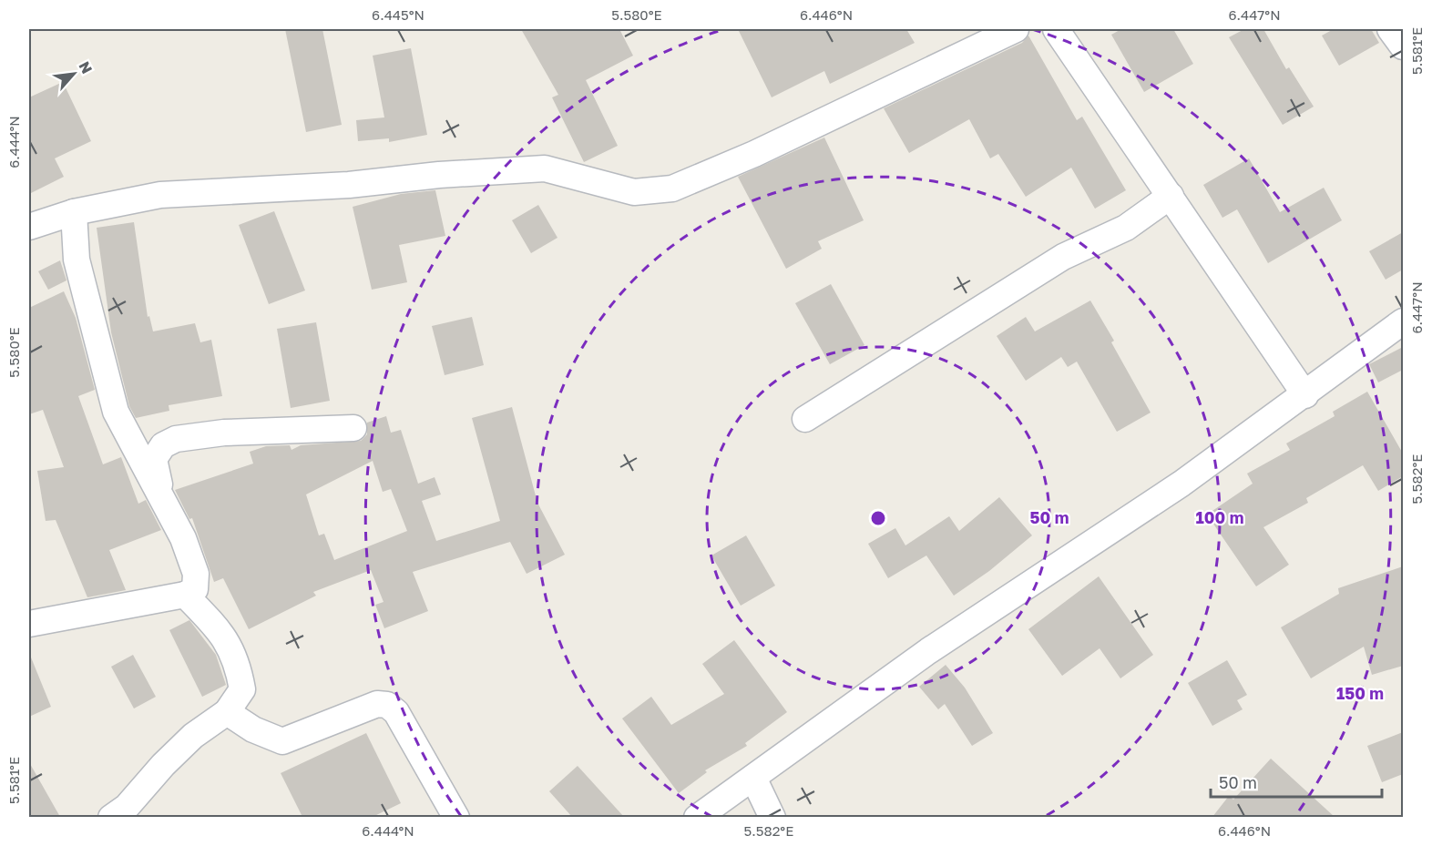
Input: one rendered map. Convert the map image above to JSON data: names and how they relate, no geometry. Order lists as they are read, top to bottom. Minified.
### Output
{"scale_bar":"50 m","north":"top right","coordinates":["6.445°N","5.580°E","6.446°N","6.447°N","5.581°E","6.444°N","5.582°E"],"rings":["50 m","100 m","150 m"]}
